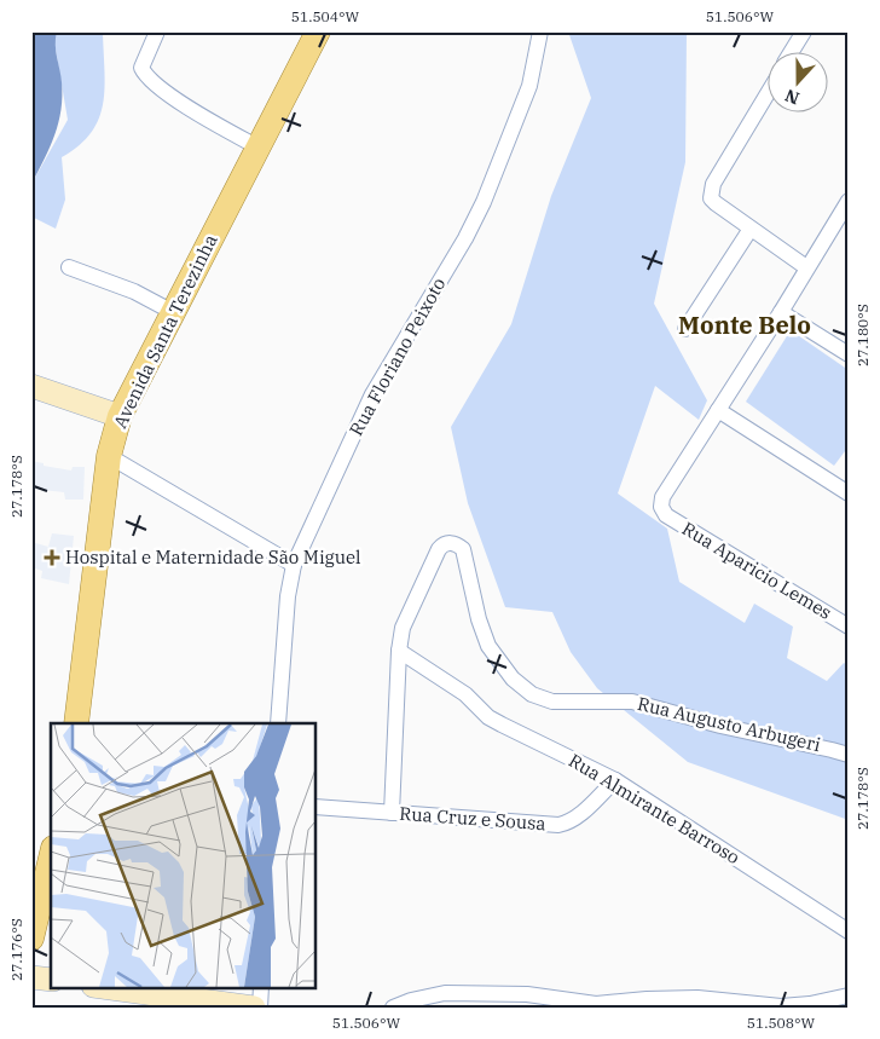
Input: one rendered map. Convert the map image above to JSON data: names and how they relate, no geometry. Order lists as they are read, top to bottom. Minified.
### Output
{"streets":{"main road":["Avenida Santa Terezinha"],"street":["Rua Floriano Peixoto","Rua Aparicio Lemes","Rua Augusto Arbugeri","Rua Almirante Barroso","Rua Cruz e Sousa"]},"crossings":[["Rua Augusto Arbugeri","Rua Almirante Barroso"],["Rua Augusto Arbugeri","Rua Cruz e Sousa"],["Rua Almirante Barroso","Rua Cruz e Sousa"]],"districts":["Monte Belo"],"places":{"health":["Hospital e Maternidade São Miguel"]},"north":"bottom","coordinates":["51.504°W","51.506°W","27.180°S","27.178°S","27.176°S","51.508°W"]}
